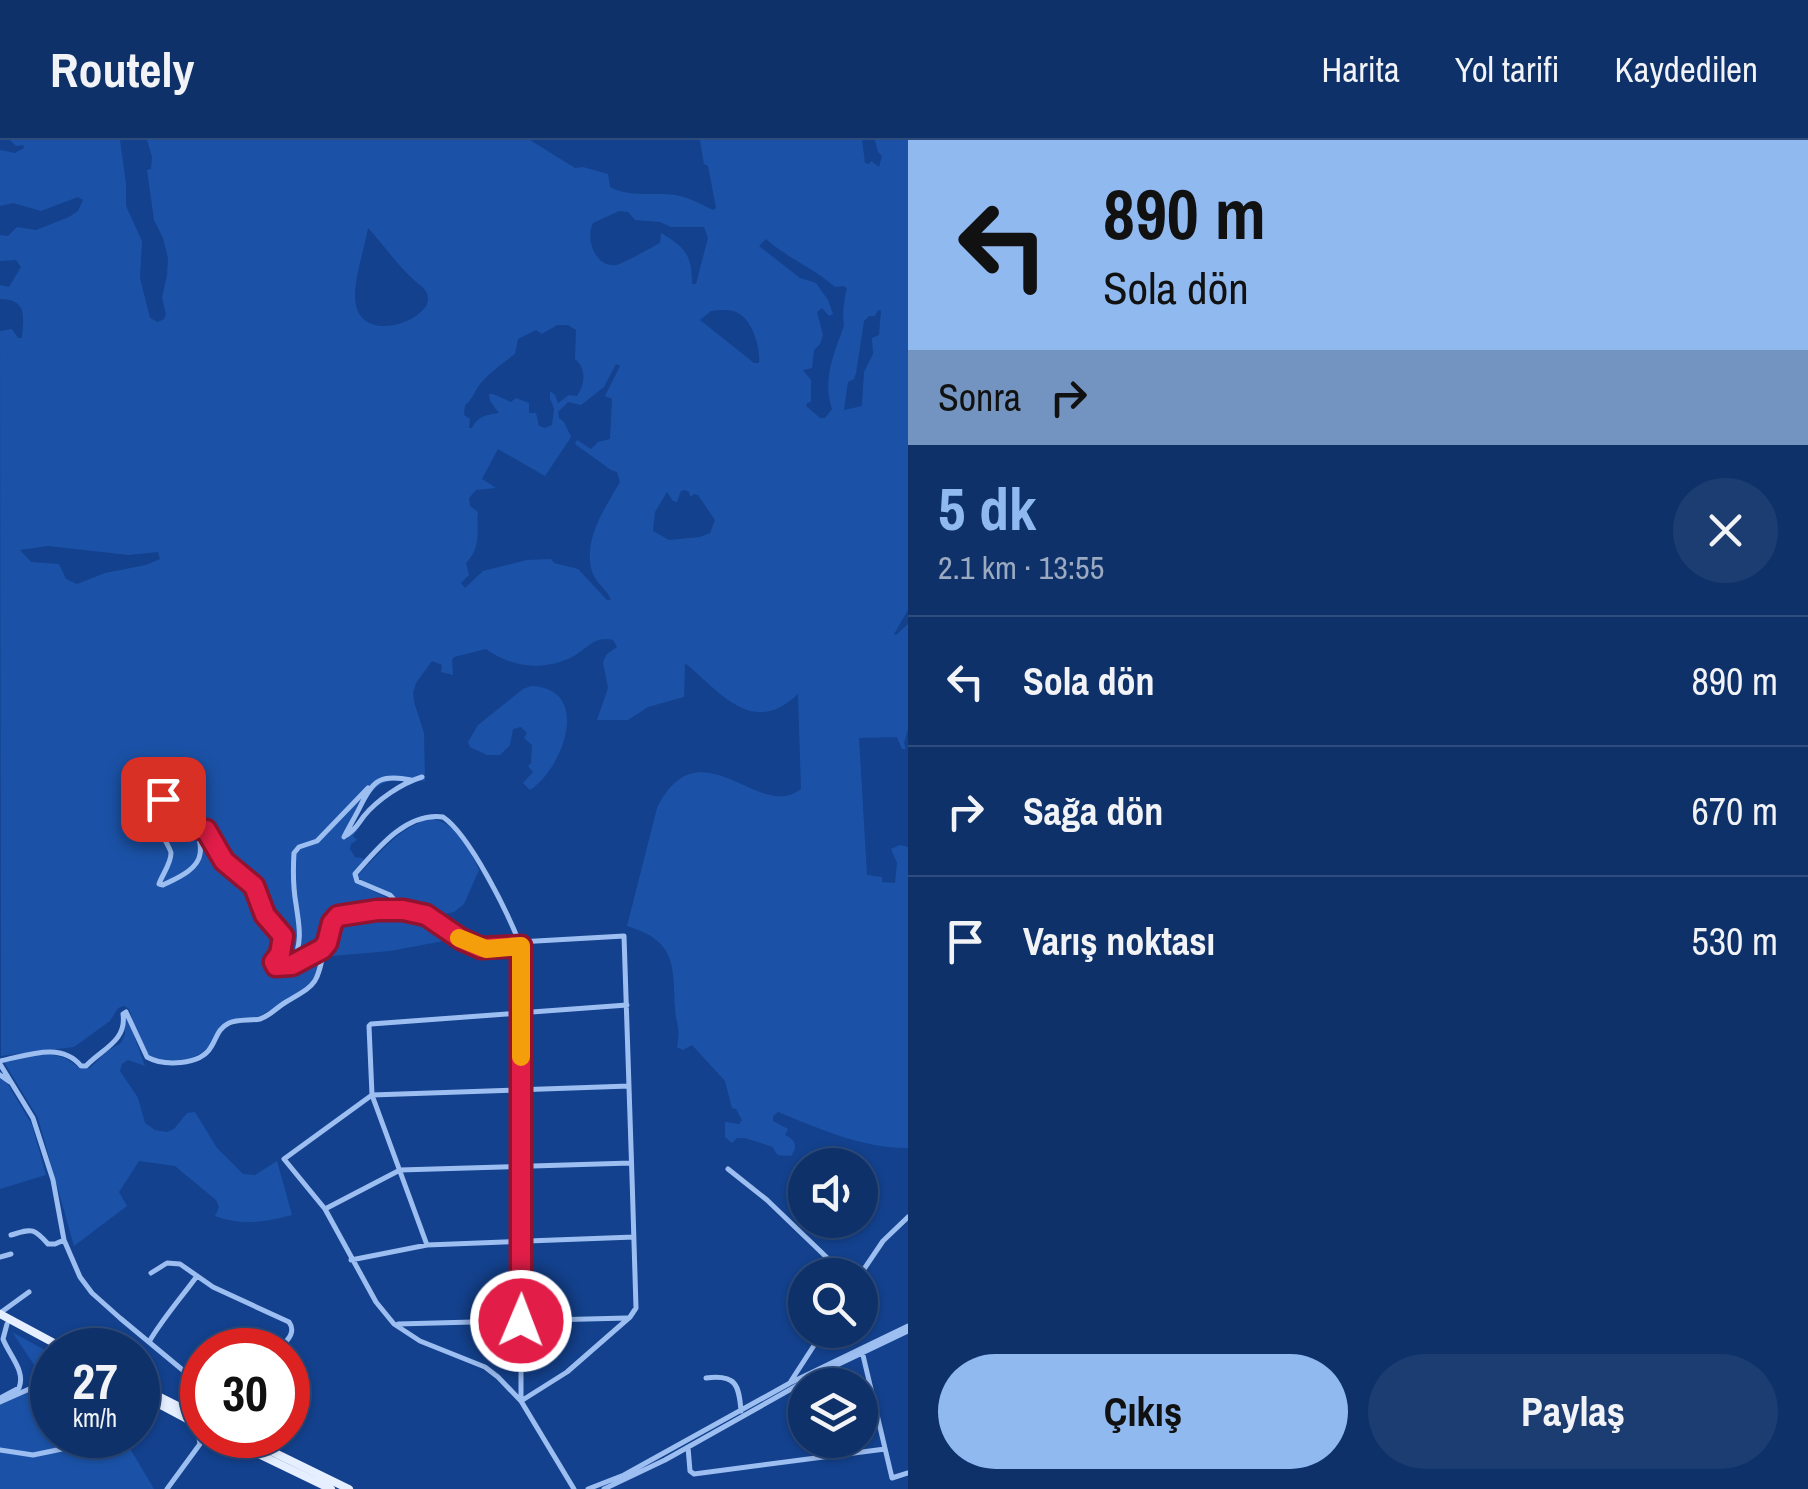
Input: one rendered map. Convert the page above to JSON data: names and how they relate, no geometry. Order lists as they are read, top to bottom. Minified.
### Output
{"page":{"header":"Routely","nav":["Harita","Yol tarifi","Kaydedilen"],"turn":["890 m","Sola dön"],"then":"Sonra","heading":["5 dk","2.1 km · 13:55"],"list":[{"name":"Sola dön","value":"890 m"},{"name":"Sağa dön","value":"670 m"},{"name":"Varış noktası","value":"530 m"}],"speed":"27 km/h","limit":"30","buttons":["Çıkış","Paylaş"]}}
